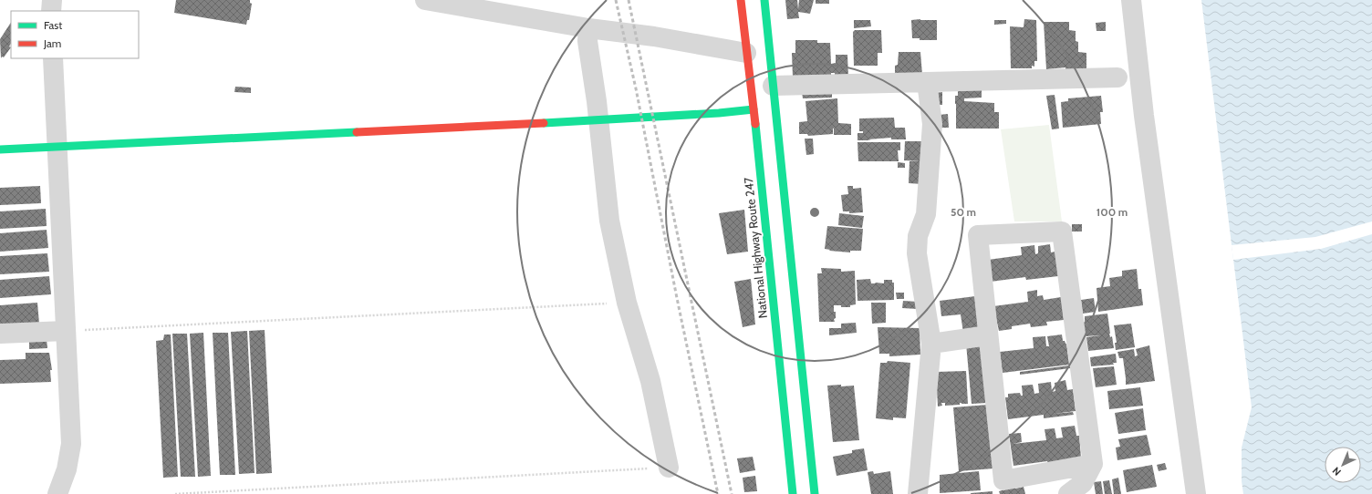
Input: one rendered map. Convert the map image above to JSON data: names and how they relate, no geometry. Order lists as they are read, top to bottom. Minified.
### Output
{"streets":{"main road":["National Highway Route 247"]},"legend":["Fast","Jam"],"north":"bottom left","rings":["50 m","100 m"]}
